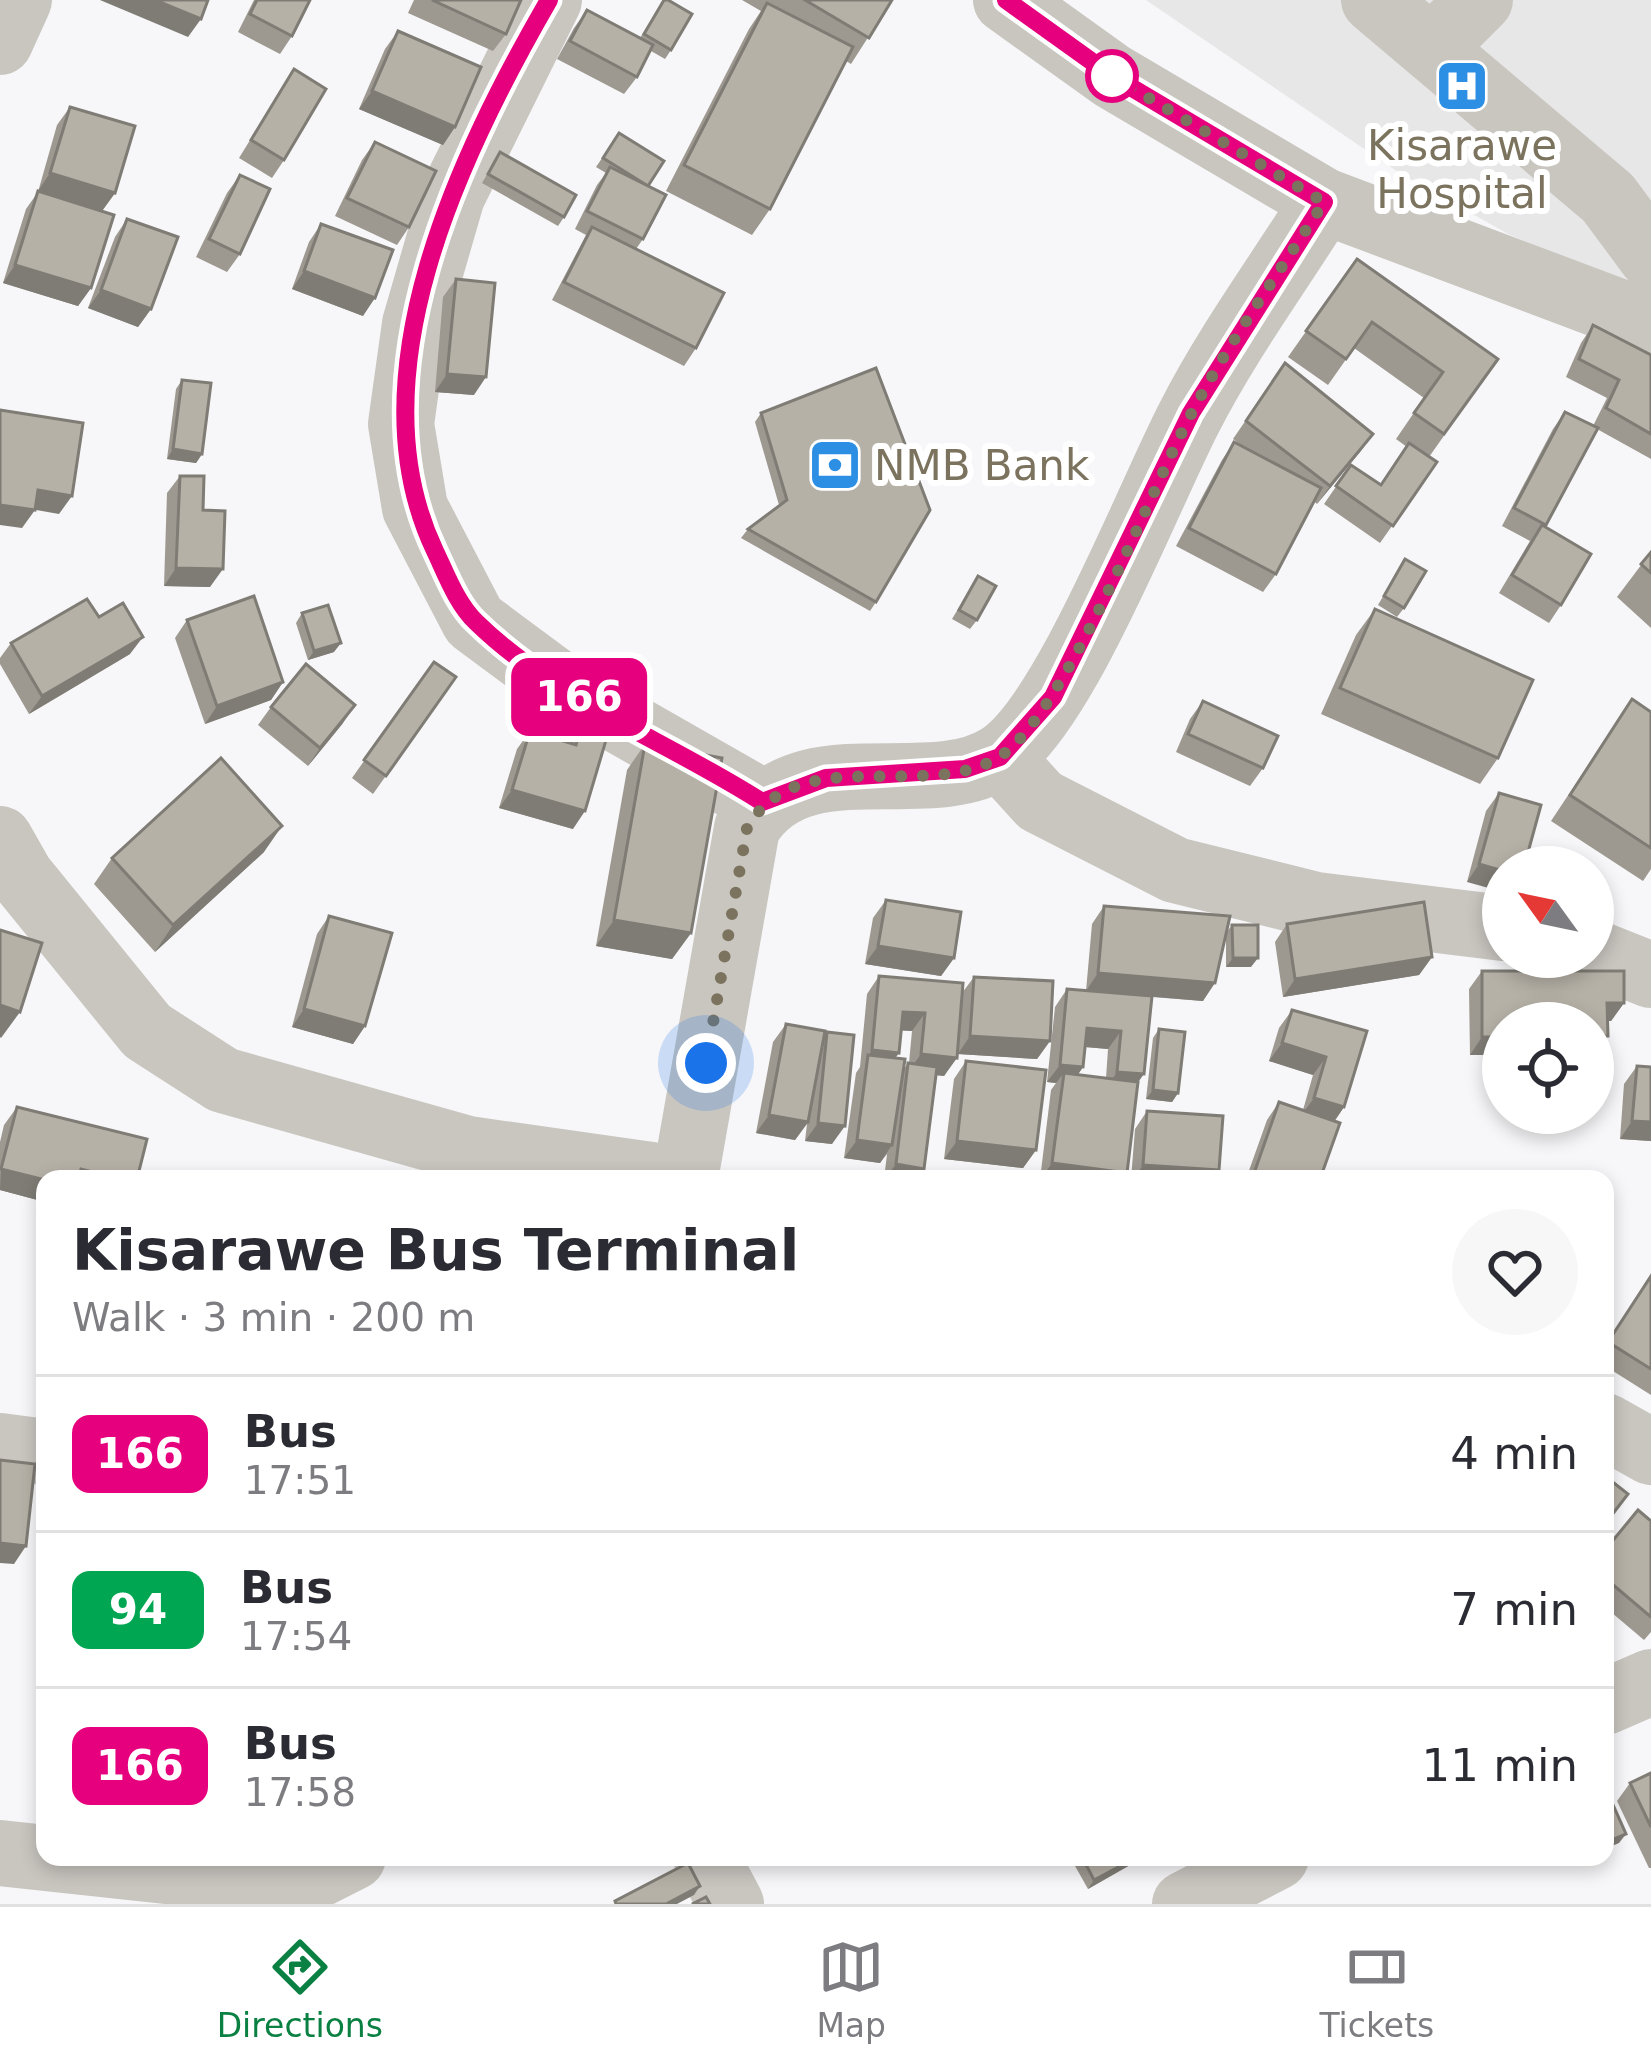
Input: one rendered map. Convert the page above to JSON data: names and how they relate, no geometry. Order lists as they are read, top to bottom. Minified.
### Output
{"places":{"hospital":["Kisarawe Hospital"],"bank":["NMB Bank"]},"lines":["bus line 166"],"north":"top left","page":{"on_map":"166","heading":["Kisarawe Bus Terminal","Walk · 3 min · 200 m"],"list":[{"mark":"166","name":"Bus","note":"17:51","value":"4 min"},{"mark":"94","name":"Bus","note":"17:54","value":"7 min"},{"mark":"166","name":"Bus","note":"17:58","value":"11 min"}],"tabs":["Directions","Map","Tickets"]}}
